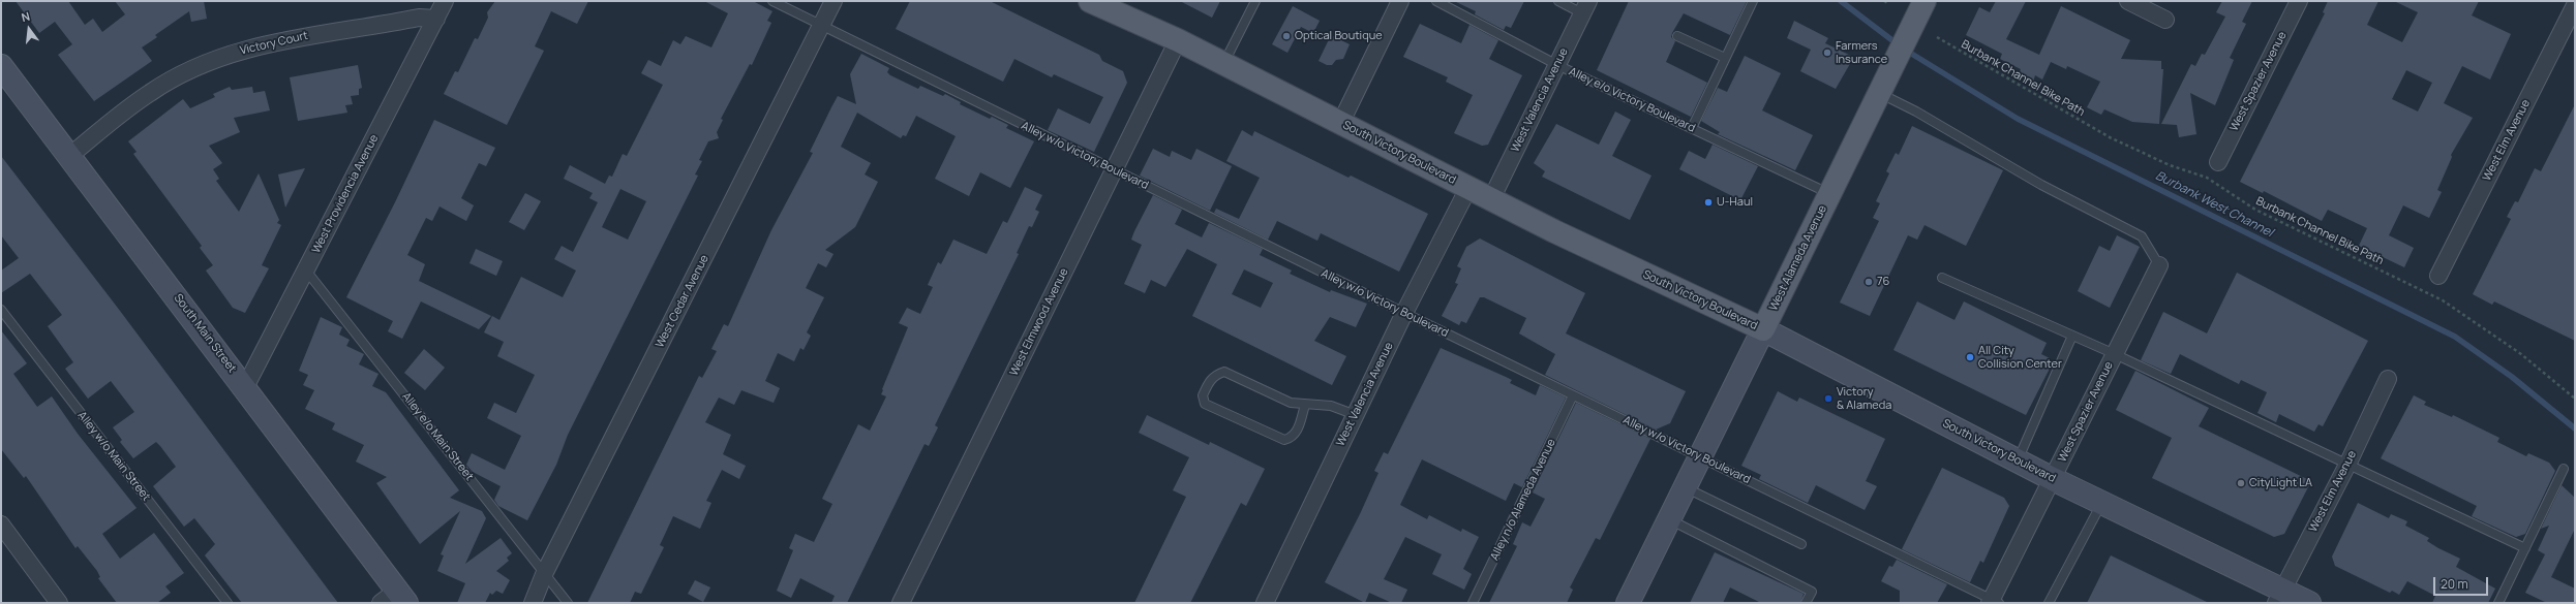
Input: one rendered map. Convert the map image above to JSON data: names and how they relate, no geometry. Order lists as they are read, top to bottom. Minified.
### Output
{"streets":{"main road":["South Victory Boulevard","West Alameda Avenue","South Main Street"],"street":["Victory Court","West Spazier Avenue","West Valencia Avenue","West Elm Avenue","West Providencia Avenue","West Cedar Avenue","West Elmwood Avenue"],"lane":["Alley e/o Victory Boulevard","Alley w/o Victory Boulevard","Alley e/o Main Street","Alley w/o Main Street","Alley n/o Alameda Avenue"],"path":["Burbank Channel Bike Path"]},"crossings":[["Victory Court","West Providencia Avenue"],["Victory Court","South Main Street"],["West Spazier Avenue","South Victory Boulevard"],["West Spazier Avenue","Alley w/o Victory Boulevard"],["West Valencia Avenue","Alley e/o Victory Boulevard"],["West Valencia Avenue","South Victory Boulevard"],["West Valencia Avenue","Alley w/o Victory Boulevard"],["Alley e/o Victory Boulevard","West Alameda Avenue"],["West Elm Avenue","South Victory Boulevard"],["South Victory Boulevard","West Alameda Avenue"],["South Victory Boulevard","West Elmwood Avenue"],["Alley w/o Victory Boulevard","West Alameda Avenue"],["Alley w/o Victory Boulevard","West Cedar Avenue"],["Alley w/o Victory Boulevard","West Elmwood Avenue"],["Alley w/o Victory Boulevard","Alley n/o Alameda Avenue"],["West Providencia Avenue","South Main Street"],["West Providencia Avenue","Alley e/o Main Street"],["West Cedar Avenue","Alley e/o Main Street"]],"water":["Burbank West Channel"],"places":["Optical Boutique","Farmers Insurance","U-Haul","76","All City Collision Center","Victory & Alameda","CityLight LA"],"scale_bar":"20 m","north":"top"}
